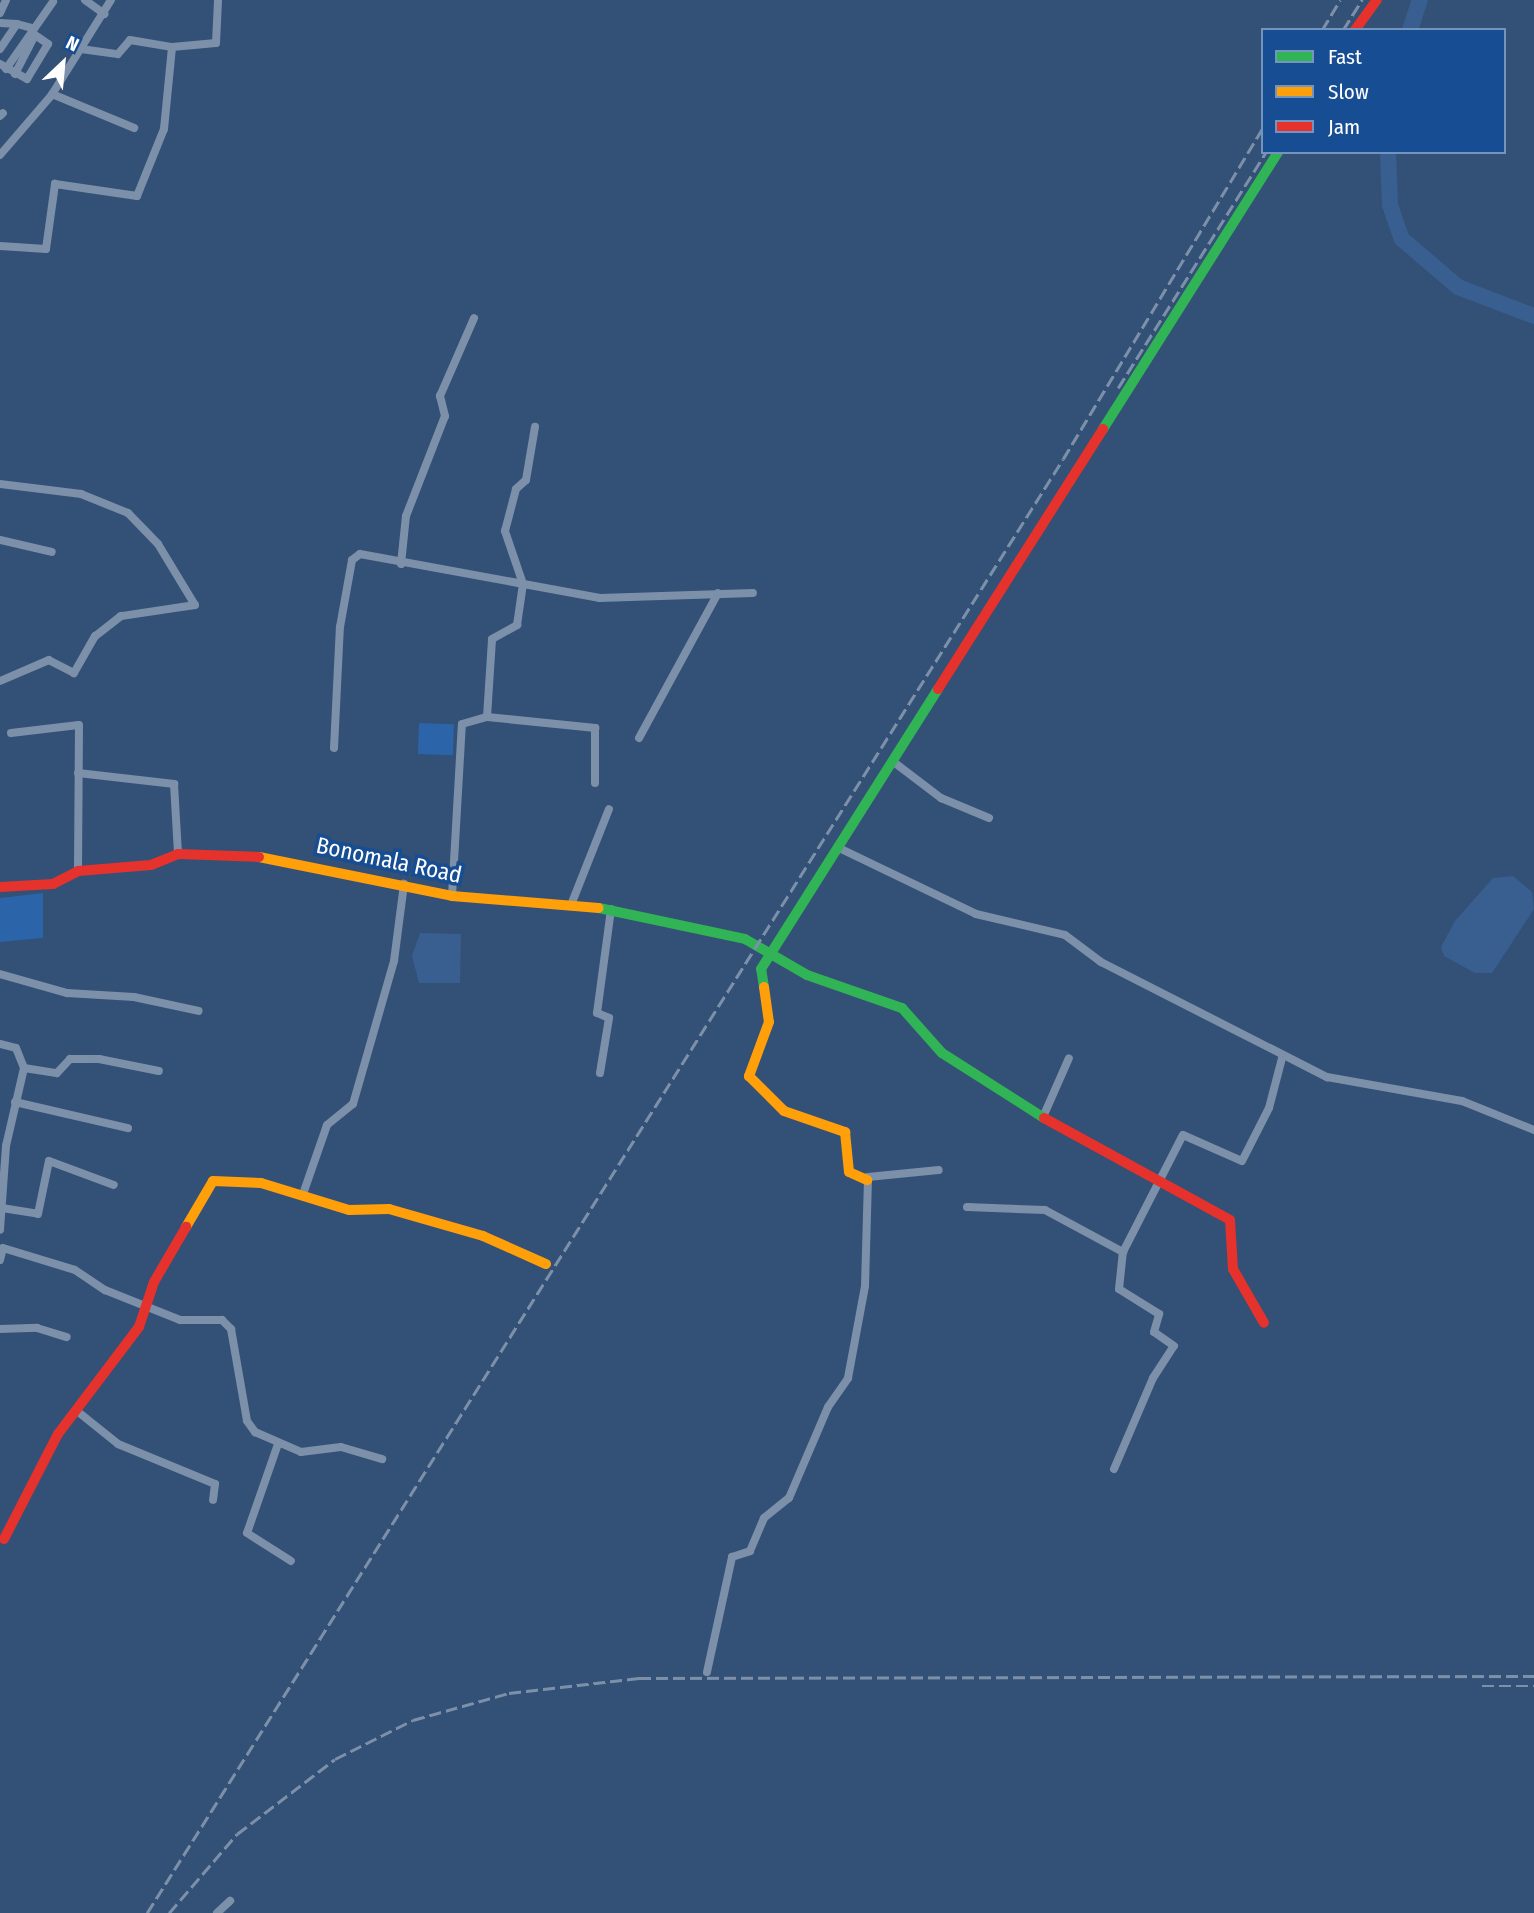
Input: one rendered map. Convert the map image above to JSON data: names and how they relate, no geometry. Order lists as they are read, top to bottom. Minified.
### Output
{"streets":{"street":["Bonomala Road"]},"legend":["Fast","Slow","Jam"],"north":"top right"}
